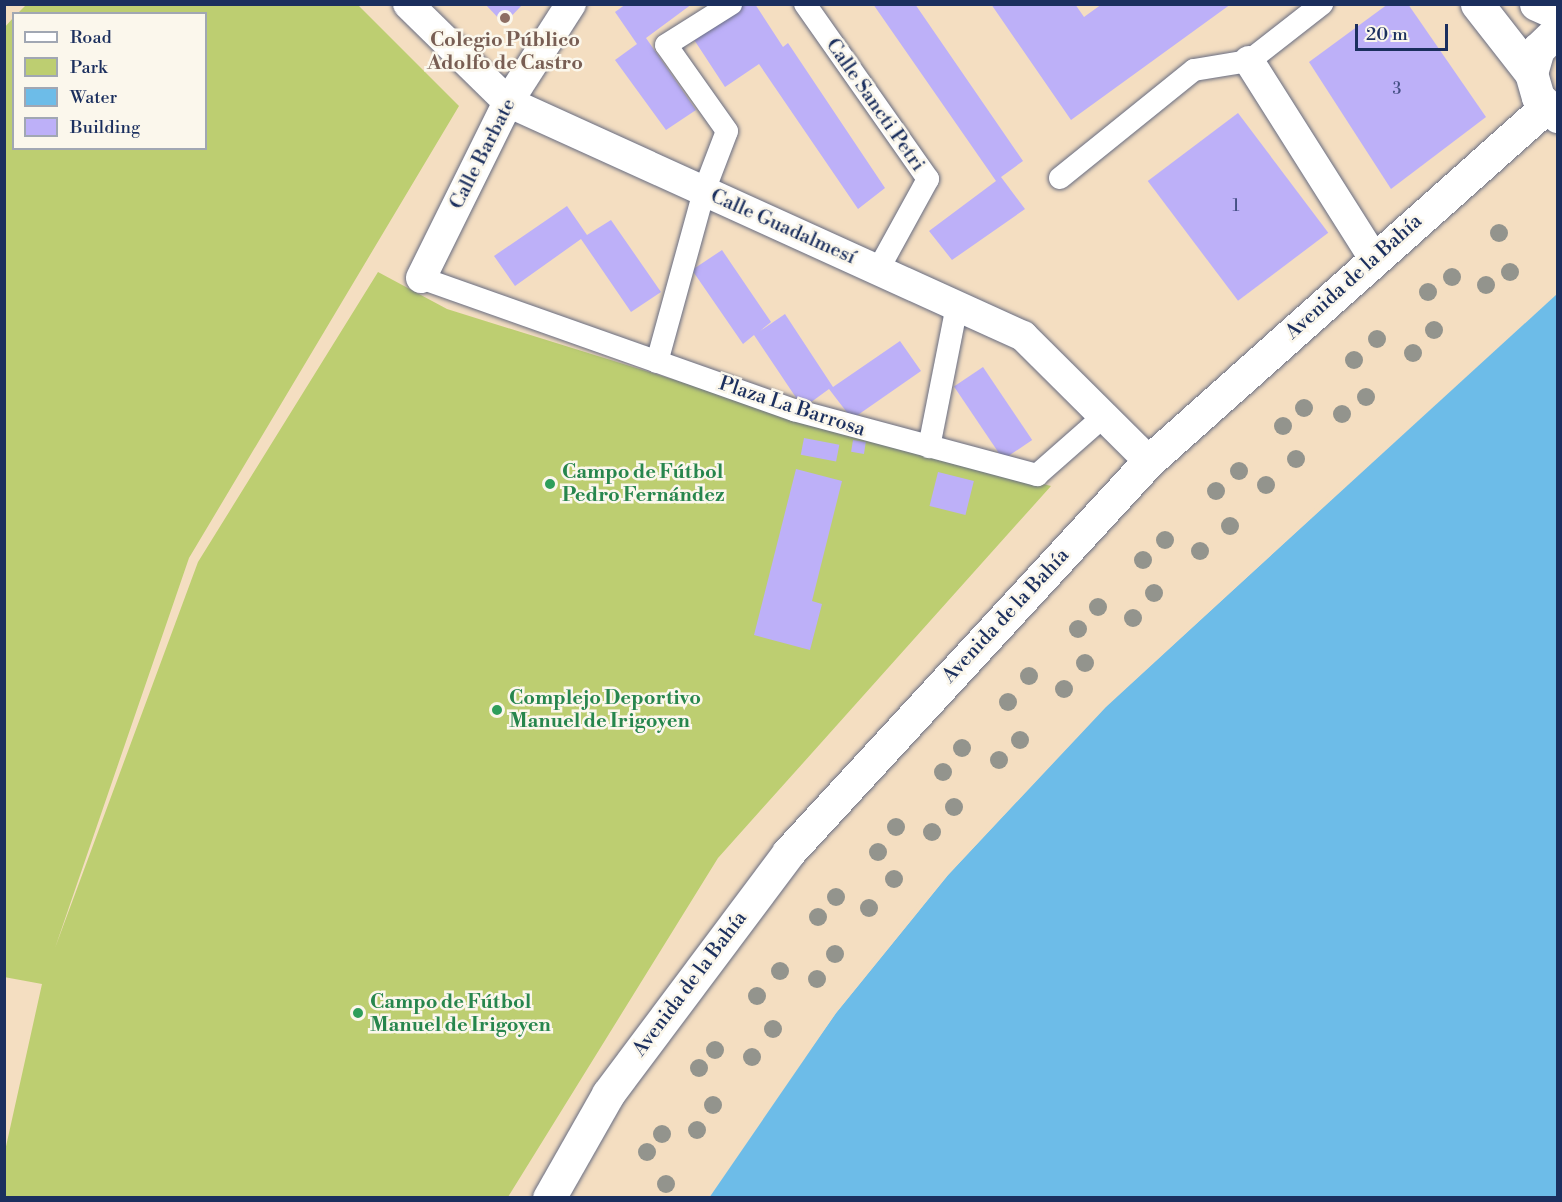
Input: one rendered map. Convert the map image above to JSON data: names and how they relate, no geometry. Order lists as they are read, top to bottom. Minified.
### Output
{"streets":{"main road":["Avenida de la Bahía"],"street":["Calle Sancti Petri","Calle Barbate","Calle Guadalmesí","Plaza La Barrosa"]},"crossings":[["Calle Sancti Petri","Calle Guadalmesí"],["Calle Barbate","Calle Guadalmesí"],["Calle Barbate","Plaza La Barrosa"],["Calle Guadalmesí","Avenida de la Bahía"],["Calle Guadalmesí","Plaza La Barrosa"]],"places":["Colegio Público Adolfo de Castro","Campo de Fútbol Pedro Fernández","Complejo Deportivo Manuel de Irigoyen","Campo de Fútbol Manuel de Irigoyen"],"house_numbers":["3","1"],"legend":["Road","Park","Water","Building"],"scale_bar":"20 m"}
